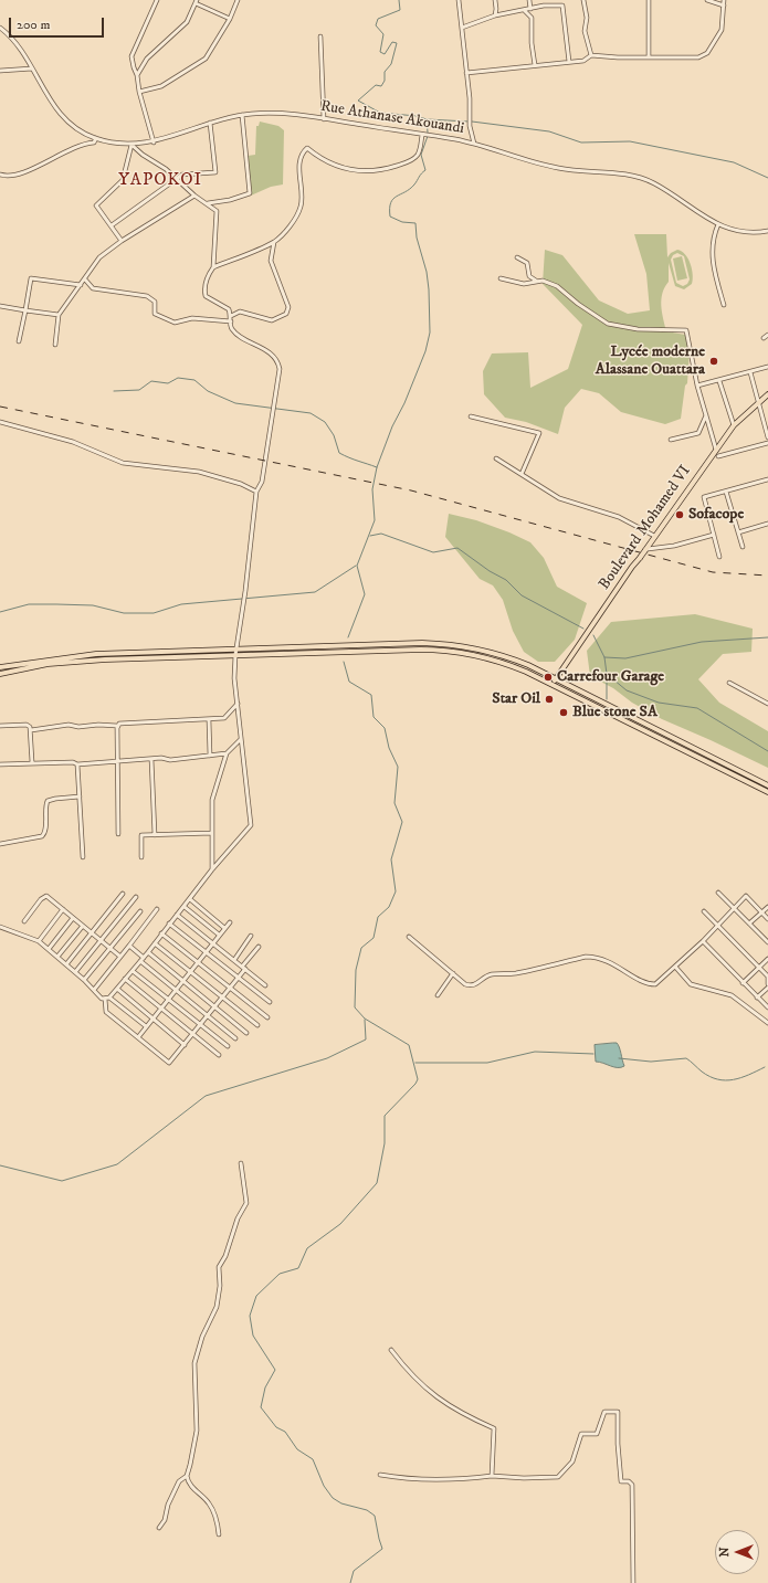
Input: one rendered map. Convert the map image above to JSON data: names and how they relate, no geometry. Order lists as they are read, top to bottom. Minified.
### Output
{"streets":{"main road":["Boulevard Mohamed VI"],"street":["Rue Athanase Akouandi"]},"districts":["YAPOKOI"],"places":["Lycée moderne Alassane Ouattara","Sofacope","Carrefour Garage","Star Oil","Blue stone SA"],"scale_bar":"200 m","north":"left"}
